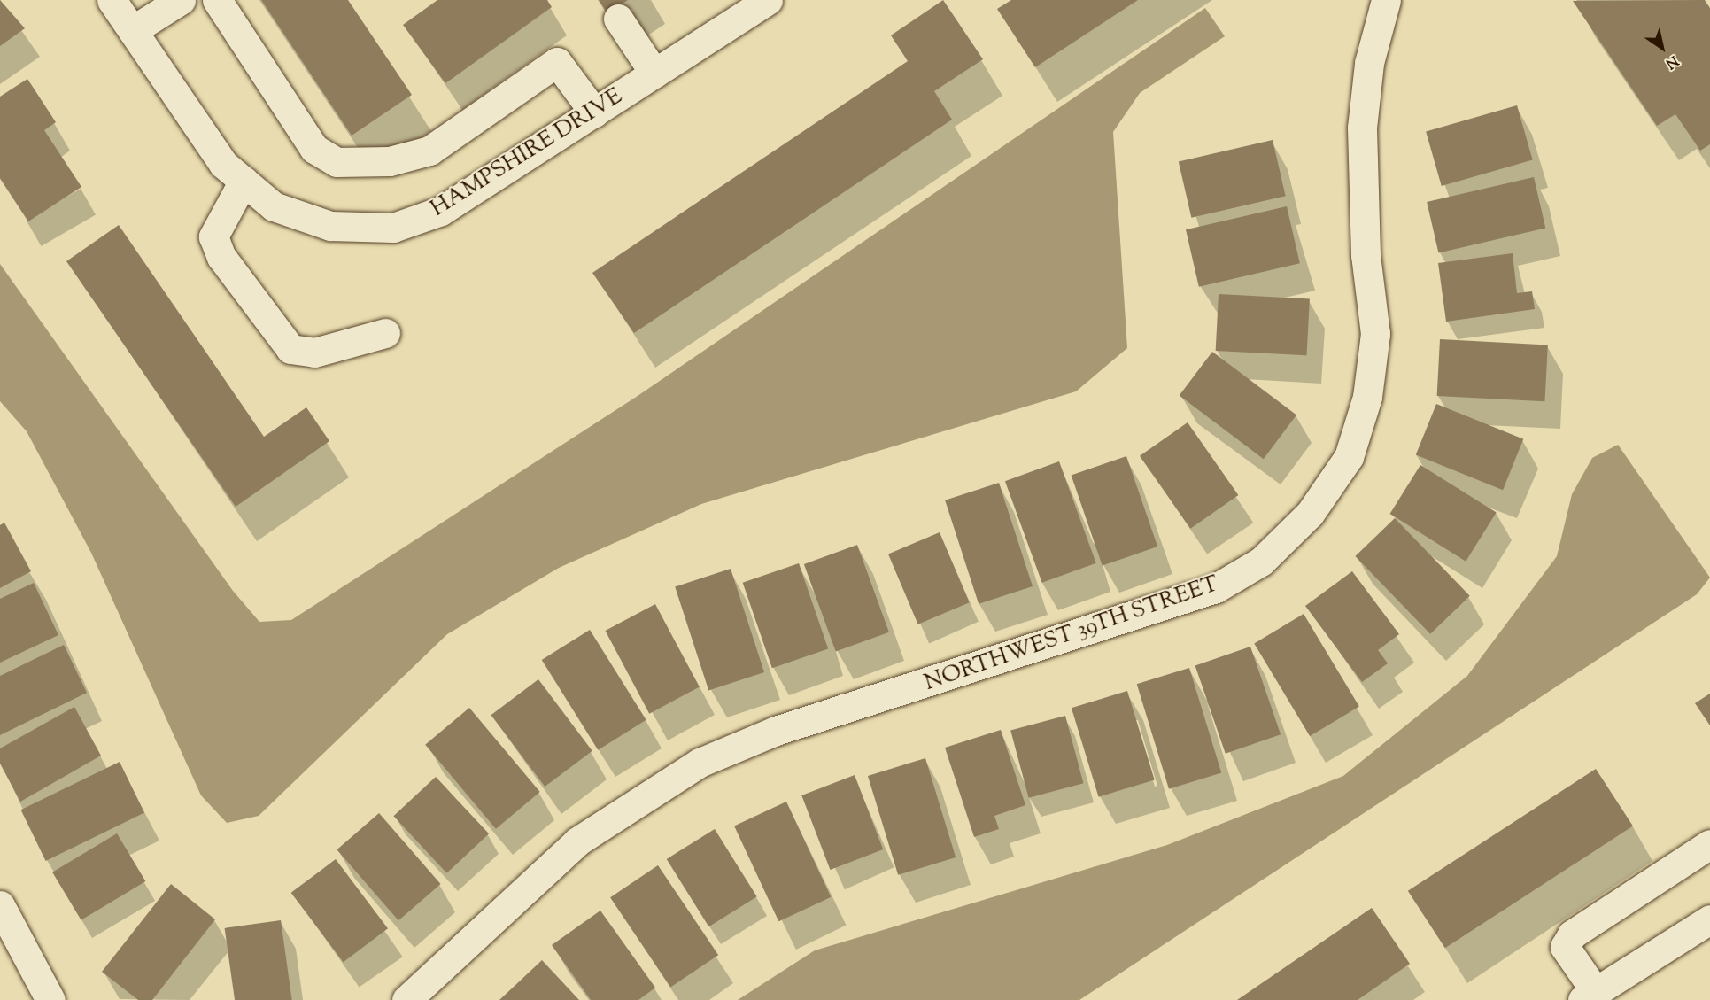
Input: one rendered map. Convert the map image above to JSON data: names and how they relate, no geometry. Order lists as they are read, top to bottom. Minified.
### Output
{"streets":{"street":["HAMPSHIRE DRIVE","NORTHWEST 39TH STREET"]},"north":"bottom right"}
